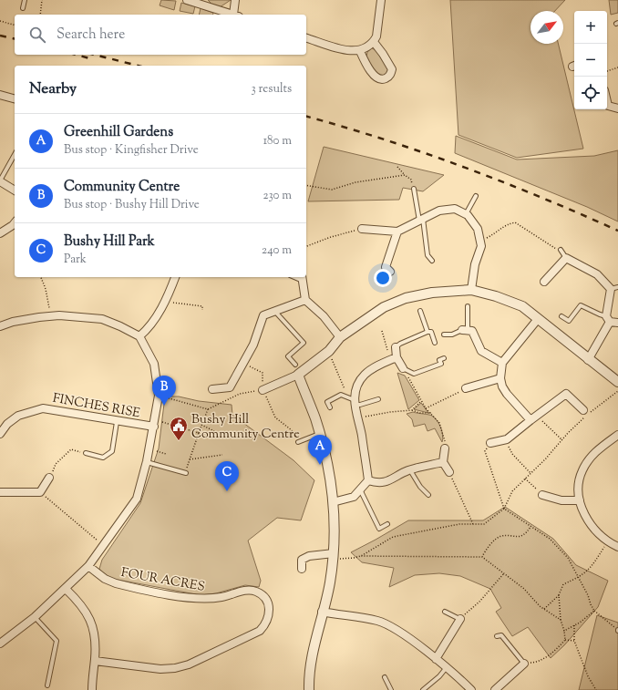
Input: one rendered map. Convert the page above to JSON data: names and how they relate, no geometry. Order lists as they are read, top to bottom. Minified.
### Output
{"streets":{"street":["FINCHES RISE","FOUR ACRES"]},"places":{"public building":["Bushy Hill Community Centre"]},"north":"top right","page":{"map_buttons":["+","−"],"search":"Search here","heading":["Nearby","3 results"],"list":[{"mark":"A","name":"Greenhill Gardens","note":"Bus stop · Kingfisher Drive","value":"180 m"},{"mark":"B","name":"Community Centre","note":"Bus stop · Bushy Hill Drive","value":"230 m"},{"mark":"C","name":"Bushy Hill Park","note":"Park","value":"240 m"}],"pins":["B","A","C"]}}
